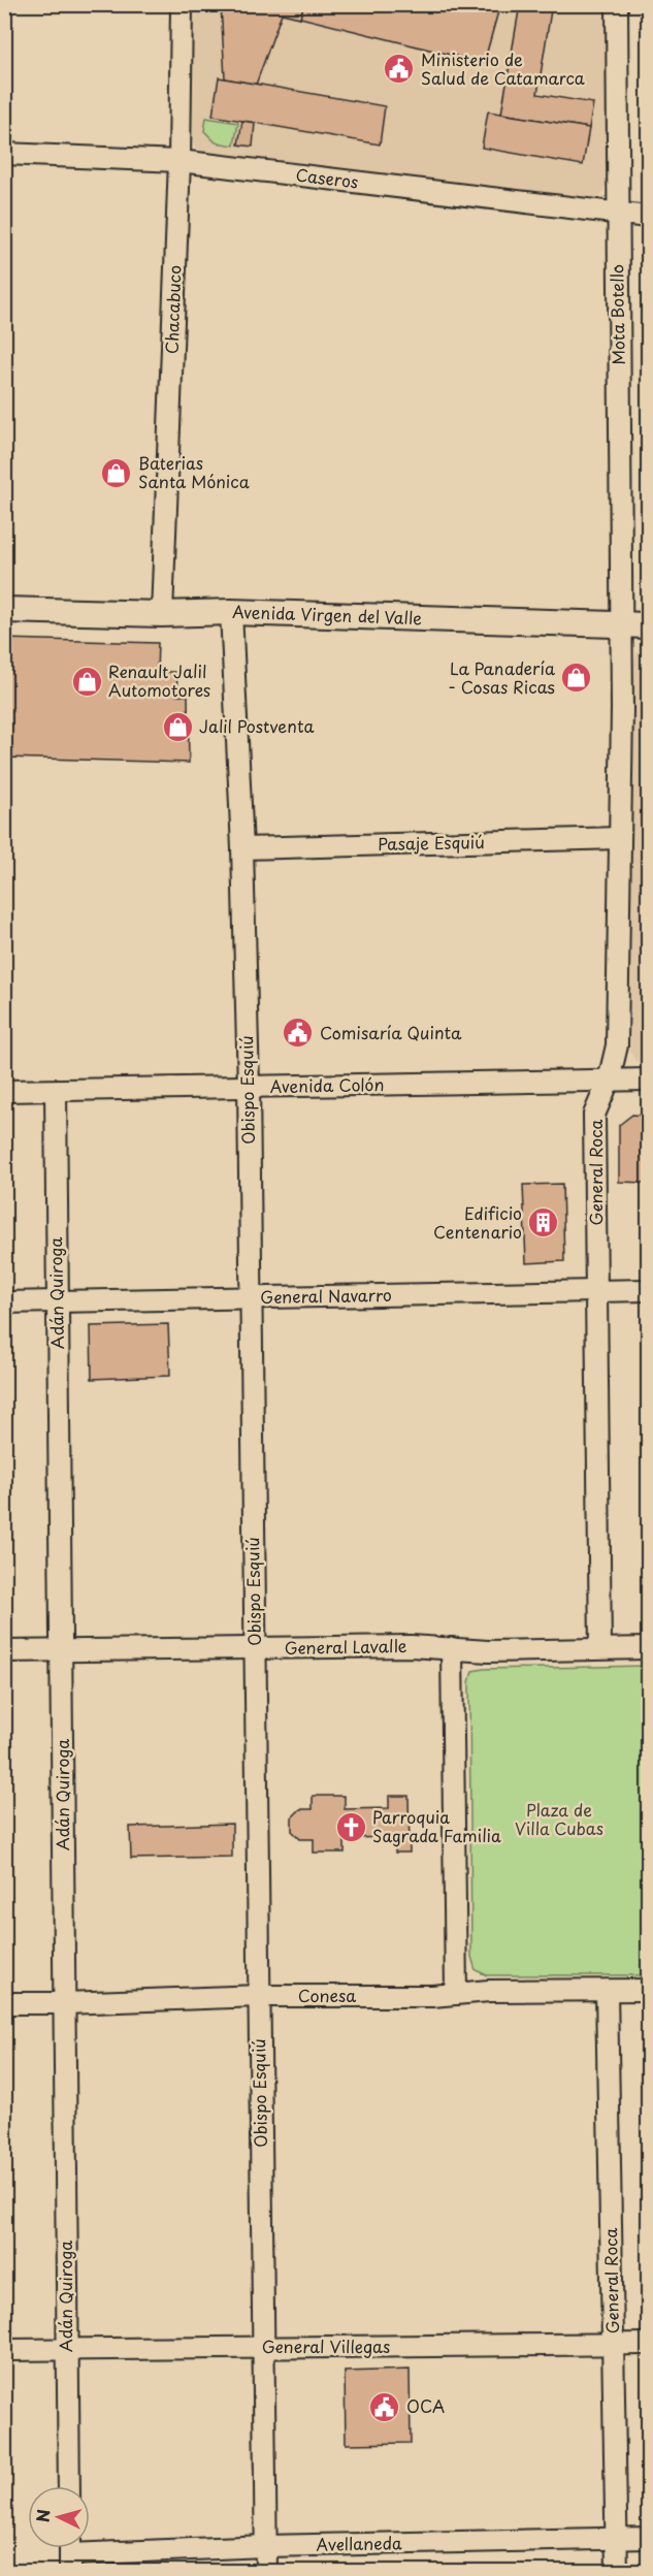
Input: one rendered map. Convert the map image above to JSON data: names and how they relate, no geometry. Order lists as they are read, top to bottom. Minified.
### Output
{"streets":{"main road":["Avenida Virgen del Valle"],"street":["Caseros","Chacabuco","Mota Botello","Pasaje Esquiú","Avenida Colón","Obispo Esquiú","General Roca","Adán Quiroga","General Navarro","General Lavalle","Conesa","General Villegas","Avellaneda"]},"crossings":[["Caseros","Chacabuco"],["Caseros","Mota Botello"],["Chacabuco","Avenida Virgen del Valle"],["Mota Botello","Avenida Virgen del Valle"],["Mota Botello","General Roca"],["Avenida Virgen del Valle","Obispo Esquiú"],["Avenida Virgen del Valle","General Roca"],["Pasaje Esquiú","Obispo Esquiú"],["Pasaje Esquiú","General Roca"],["Avenida Colón","Obispo Esquiú"],["Avenida Colón","General Roca"],["Avenida Colón","Adán Quiroga"],["Obispo Esquiú","General Navarro"],["Obispo Esquiú","General Lavalle"],["Obispo Esquiú","Conesa"],["Obispo Esquiú","General Villegas"],["Obispo Esquiú","Avellaneda"],["General Roca","General Navarro"],["General Roca","General Lavalle"],["General Roca","Conesa"],["General Roca","General Villegas"],["General Roca","Avellaneda"],["Adán Quiroga","General Navarro"],["Adán Quiroga","General Lavalle"],["Adán Quiroga","Conesa"],["Adán Quiroga","General Villegas"]],"parks":["Plaza de Villa Cubas"],"places":{"public building":["Ministerio de Salud de Catamarca","Comisaría Quinta","OCA"],"shop":["Baterias Santa Mónica","La Panadería - Cosas Ricas","Renault Jalil Automotores","Jalil Postventa"],"building":["Edificio Centenario"],"church":["Parroquia Sagrada Familia"]},"north":"left"}
